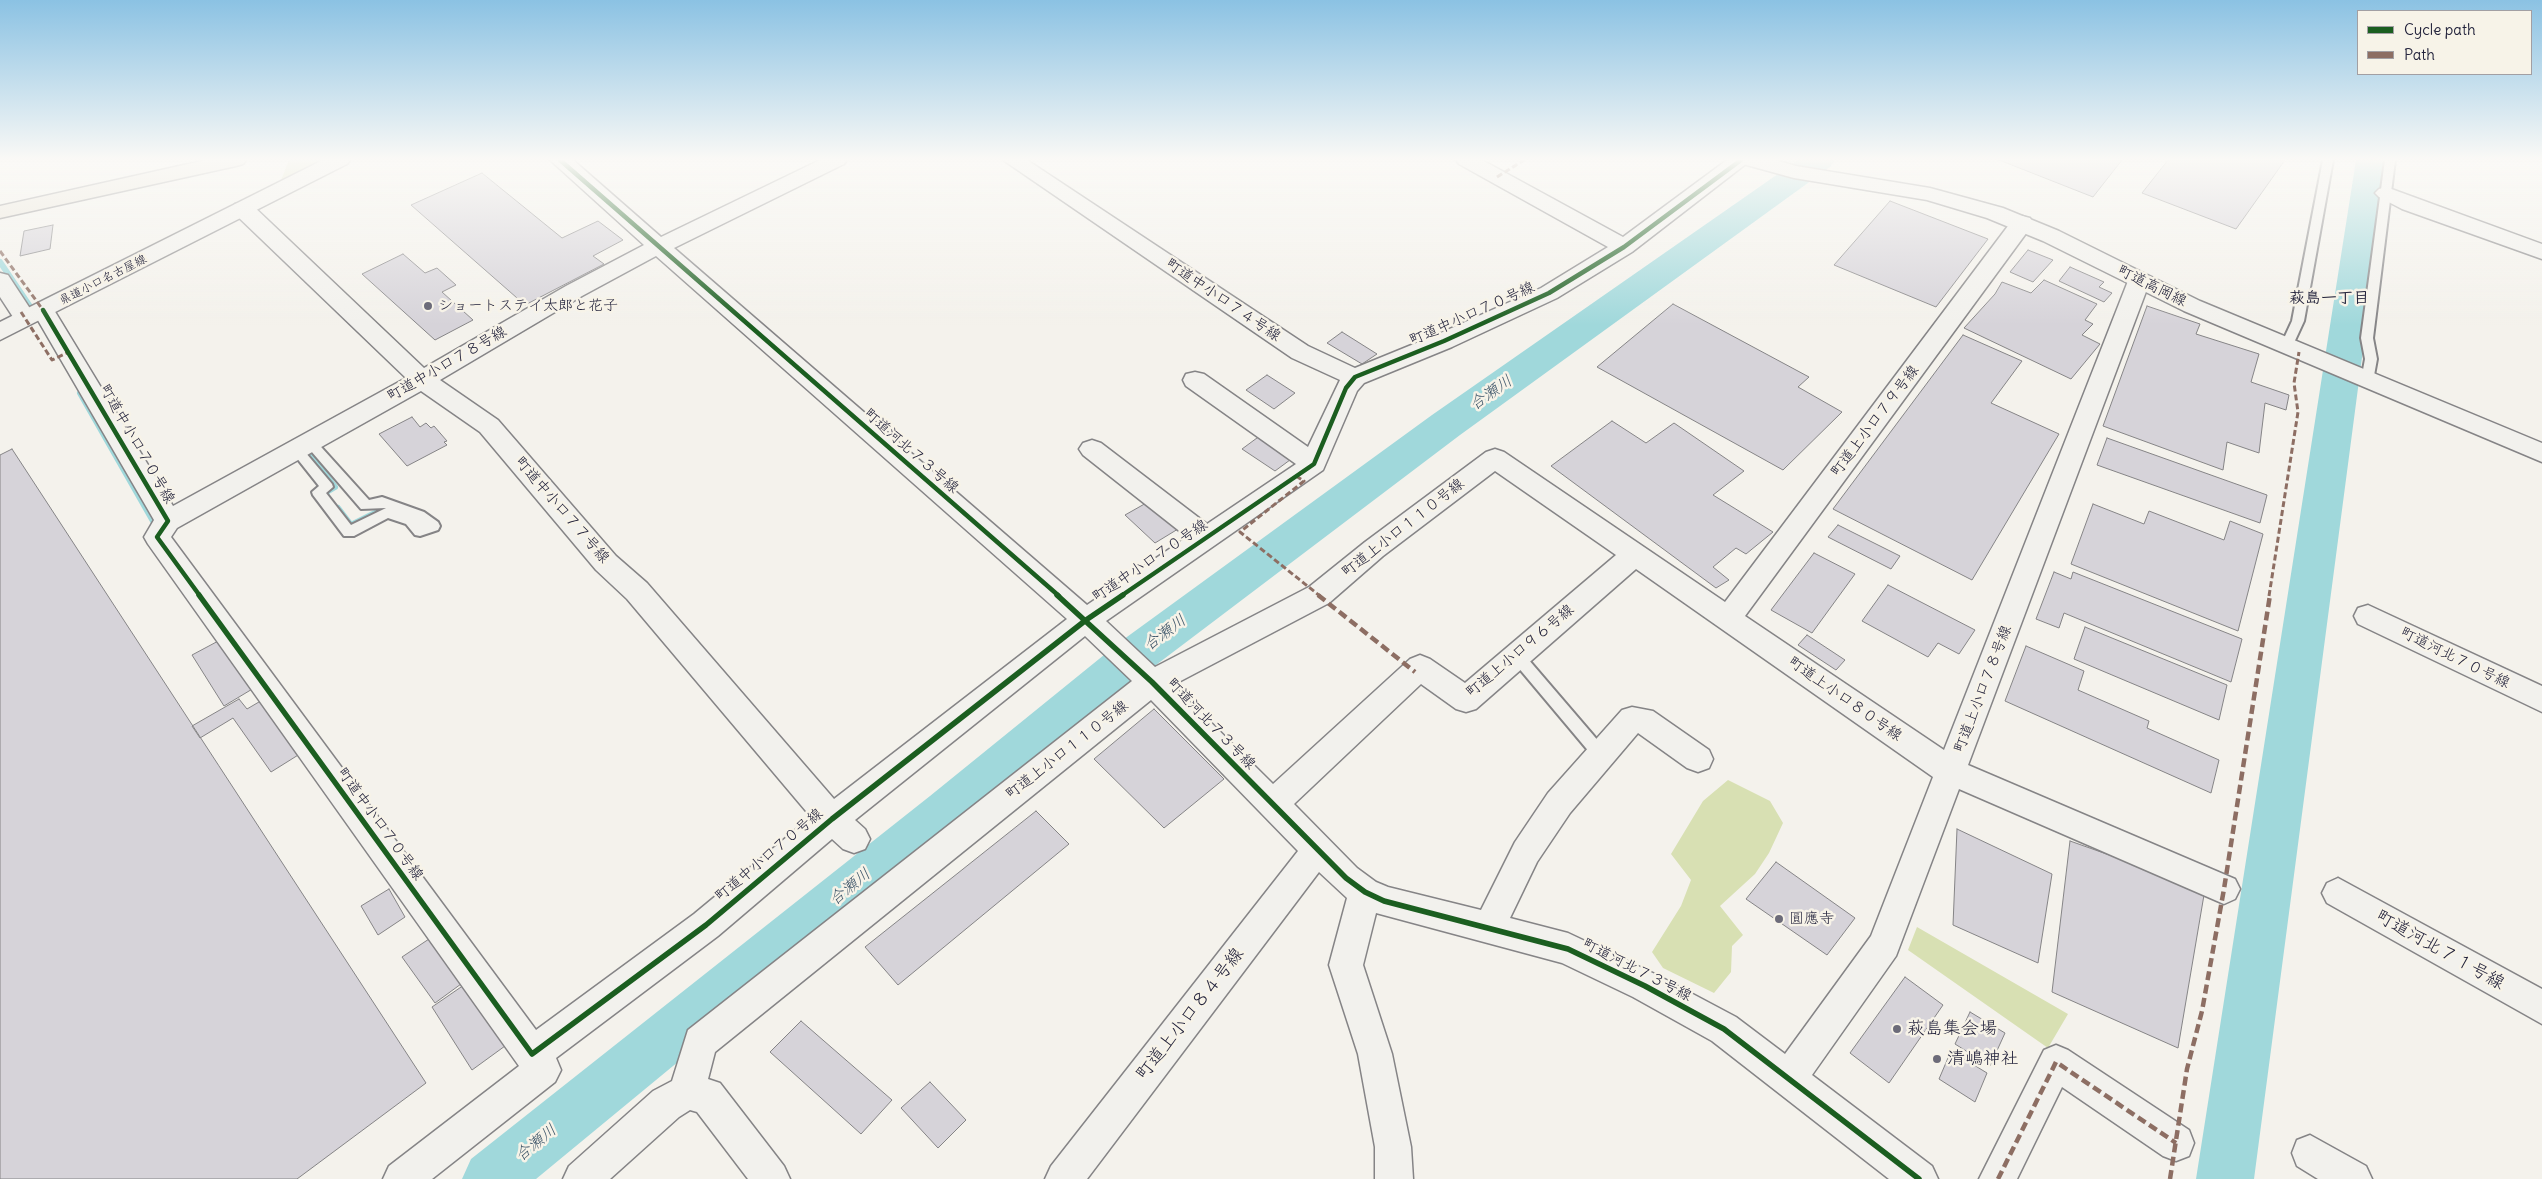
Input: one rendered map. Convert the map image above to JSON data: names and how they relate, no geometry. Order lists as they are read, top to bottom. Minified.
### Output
{"streets":{"street":["県道小口名古屋線","町道高岡線","町道中小口７４号線","町道中小口７０号線","町道中小口７８号線","町道上小口７９号線","町道河北７３号線","町道中小口７７号線","町道上小口１１０号線","町道上小口９６号線","町道河北７０号線","町道上小口７８号線","町道上小口８０号線","町道河北７１号線","町道上小口８４号線"]},"crossings":[["県道小口名古屋線","町道中小口７０号線"],["町道高岡線","町道上小口７９号線"],["町道高岡線","町道上小口７８号線"],["町道中小口７４号線","町道中小口７０号線"],["町道中小口７０号線","町道中小口７８号線"],["町道中小口７０号線","町道河北７３号線"],["町道中小口７０号線","町道中小口７７号線"],["町道中小口７８号線","町道河北７３号線"],["町道中小口７８号線","町道中小口７７号線"],["町道上小口７９号線","町道上小口８０号線"],["町道河北７３号線","町道上小口１１０号線"],["町道河北７３号線","町道上小口９６号線"],["町道河北７３号線","町道上小口７８号線"],["町道河北７３号線","町道上小口８４号線"],["町道上小口１１０号線","町道上小口８０号線"],["町道上小口９６号線","町道上小口８０号線"],["町道上小口７８号線","町道上小口８０号線"]],"districts":["萩島一丁目"],"water":["合瀬川"],"places":["ショートステイ太郎と花子","圓應寺","萩島集会場","清嶋神社"],"legend":["Cycle path","Path"]}
